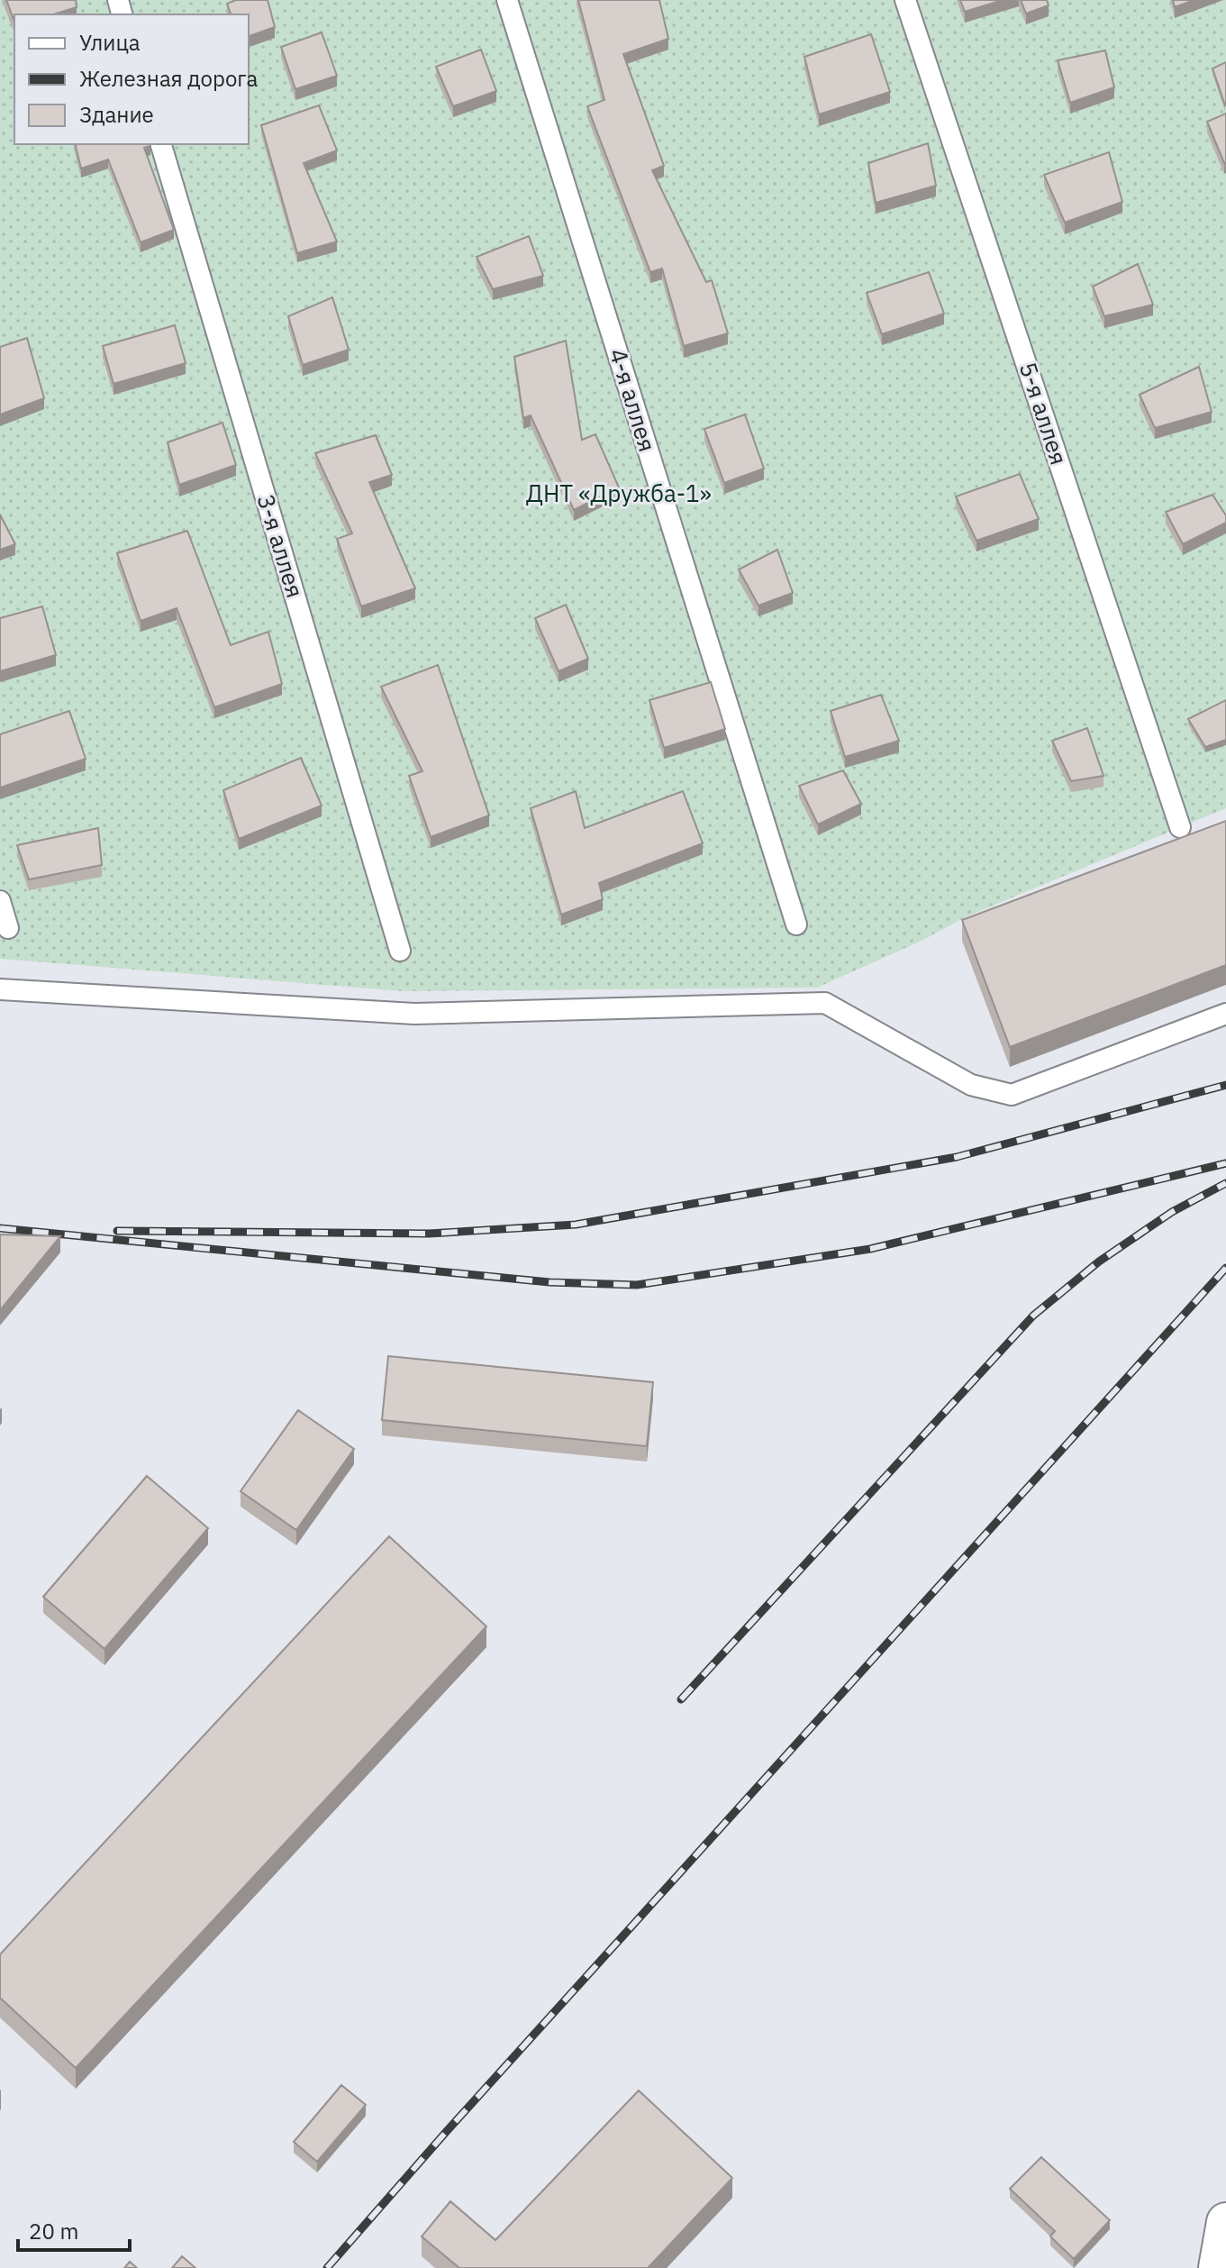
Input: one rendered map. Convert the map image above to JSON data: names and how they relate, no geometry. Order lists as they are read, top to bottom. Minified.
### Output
{"streets":{"lane":["4-я аллея","5-я аллея","3-я аллея"]},"parks":["ДНТ «Дружба-1»"],"legend":["Улица","Железная дорога","Здание"],"scale_bar":"20 m"}
